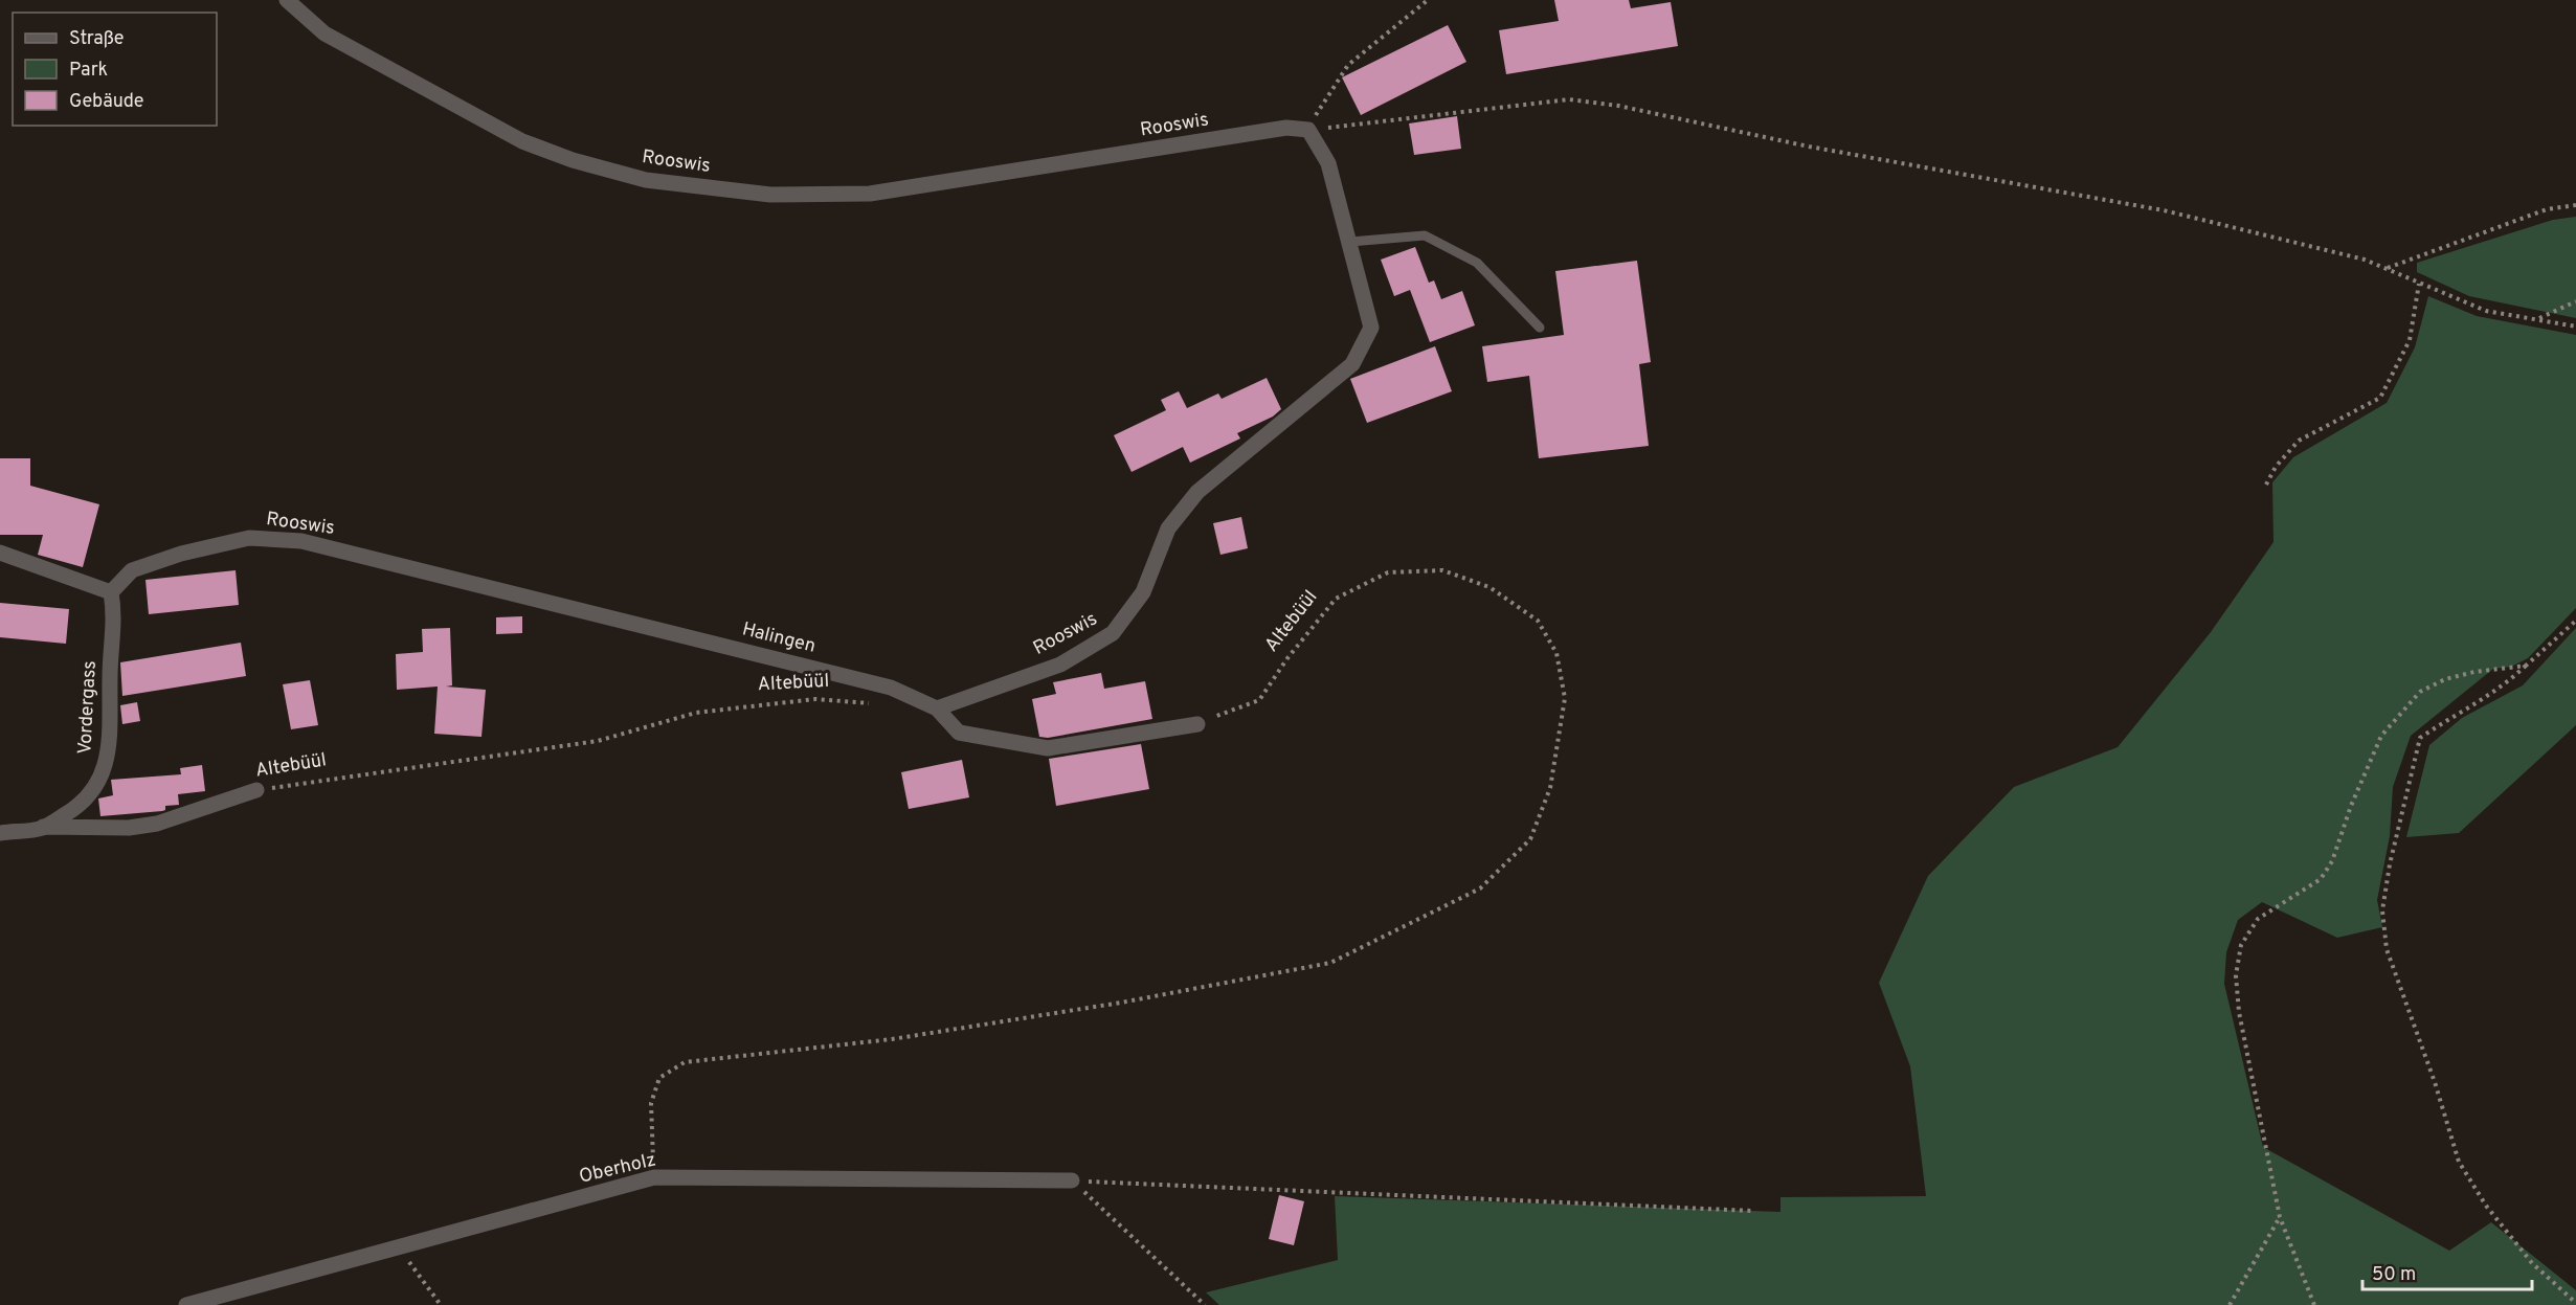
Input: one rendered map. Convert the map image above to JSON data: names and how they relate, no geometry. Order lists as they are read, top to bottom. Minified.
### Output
{"streets":{"street":["Rooswis","Altebüül","Halingen","Vordergass","Oberholz"]},"crossings":[["Rooswis","Halingen"],["Rooswis","Vordergass"],["Altebüül","Vordergass"],["Altebüül","Oberholz"]],"legend":["Straße","Park","Gebäude"],"scale_bar":"50 m"}
